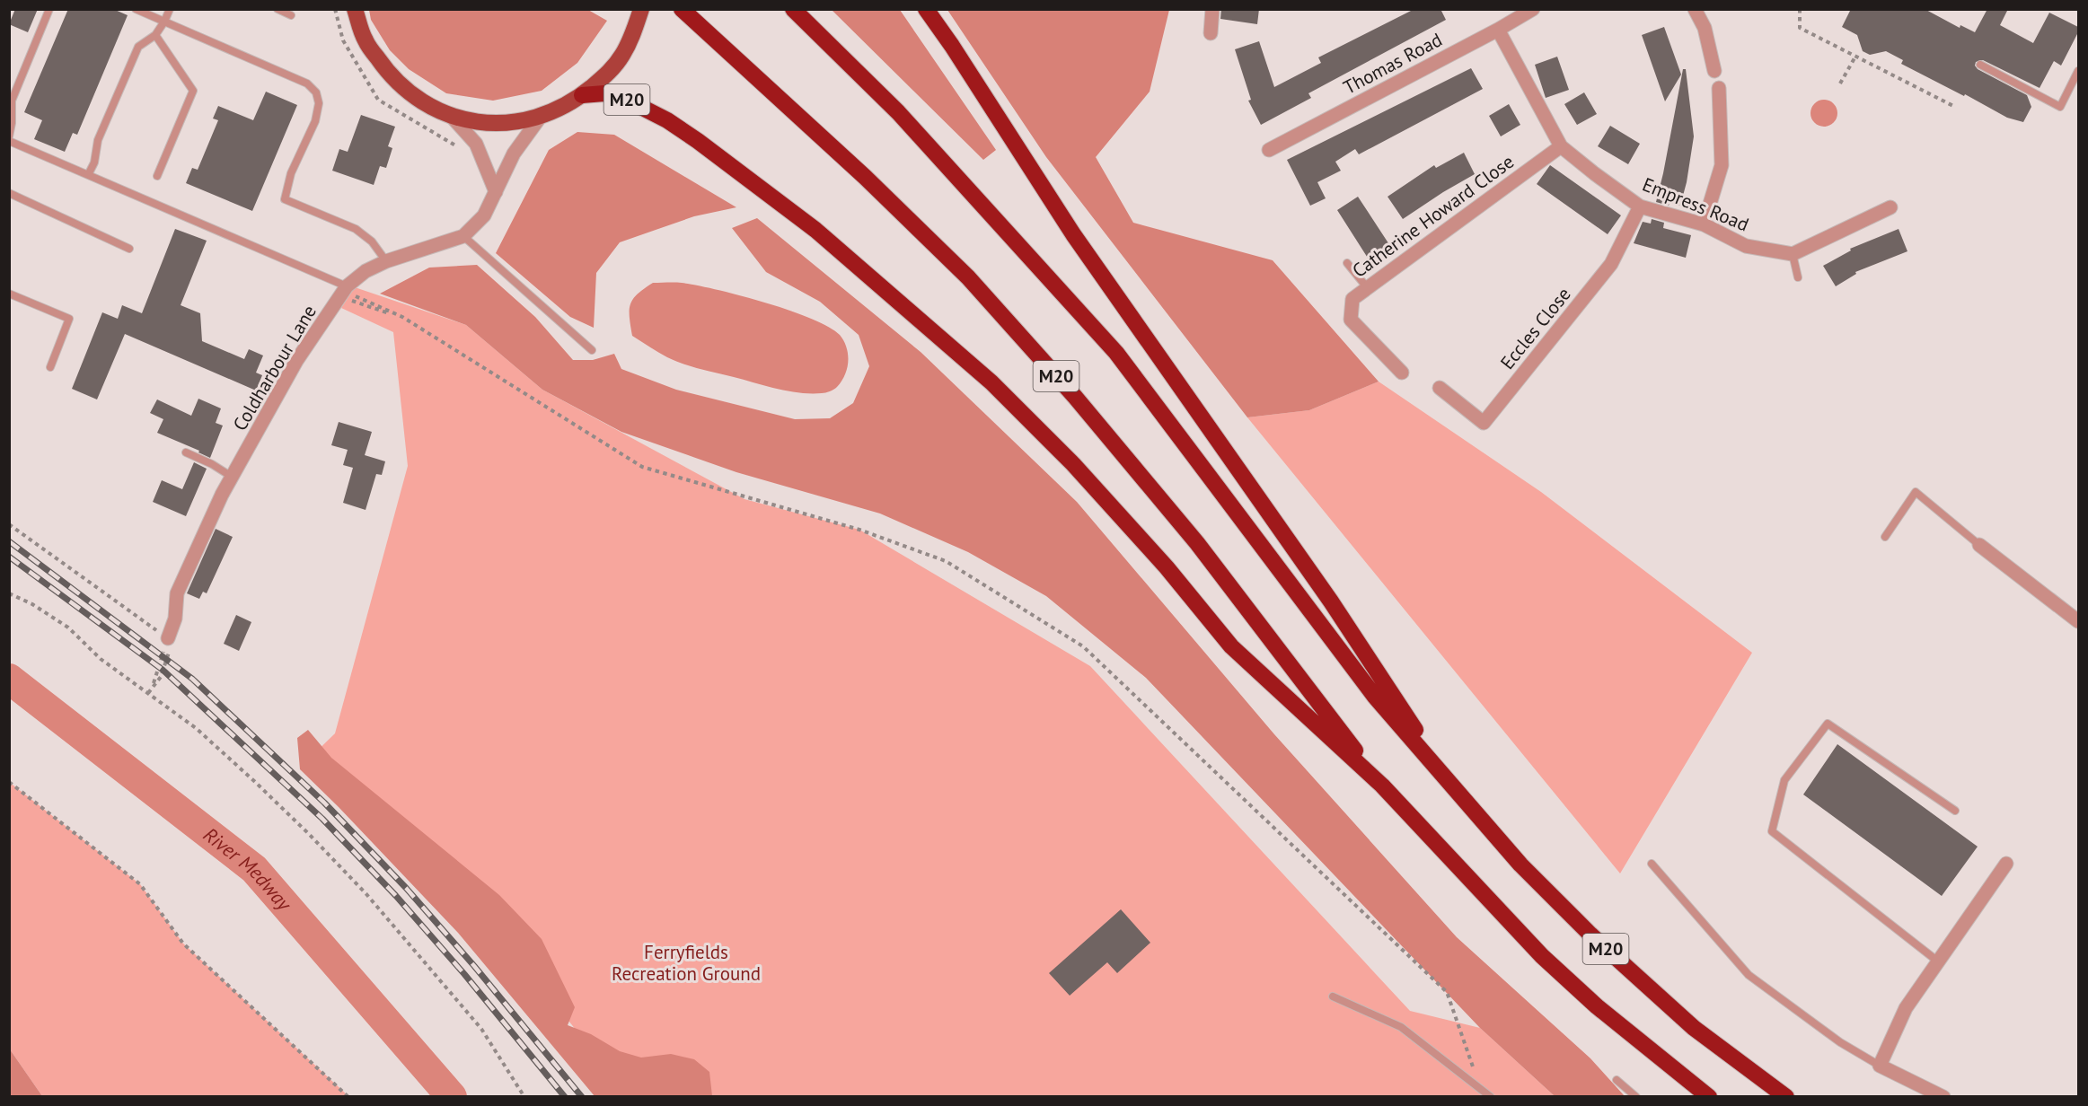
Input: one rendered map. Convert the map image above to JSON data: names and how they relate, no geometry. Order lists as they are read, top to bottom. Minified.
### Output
{"streets":{"highway":["M20"],"street":["Thomas Road","Empress Road","Catherine Howard Close","Eccles Close","Coldharbour Lane"]},"crossings":[["Thomas Road","Empress Road"],["Empress Road","Catherine Howard Close"],["Empress Road","Eccles Close"]],"water":["River Medway"],"parks":["Ferryfields Recreation Ground"]}
